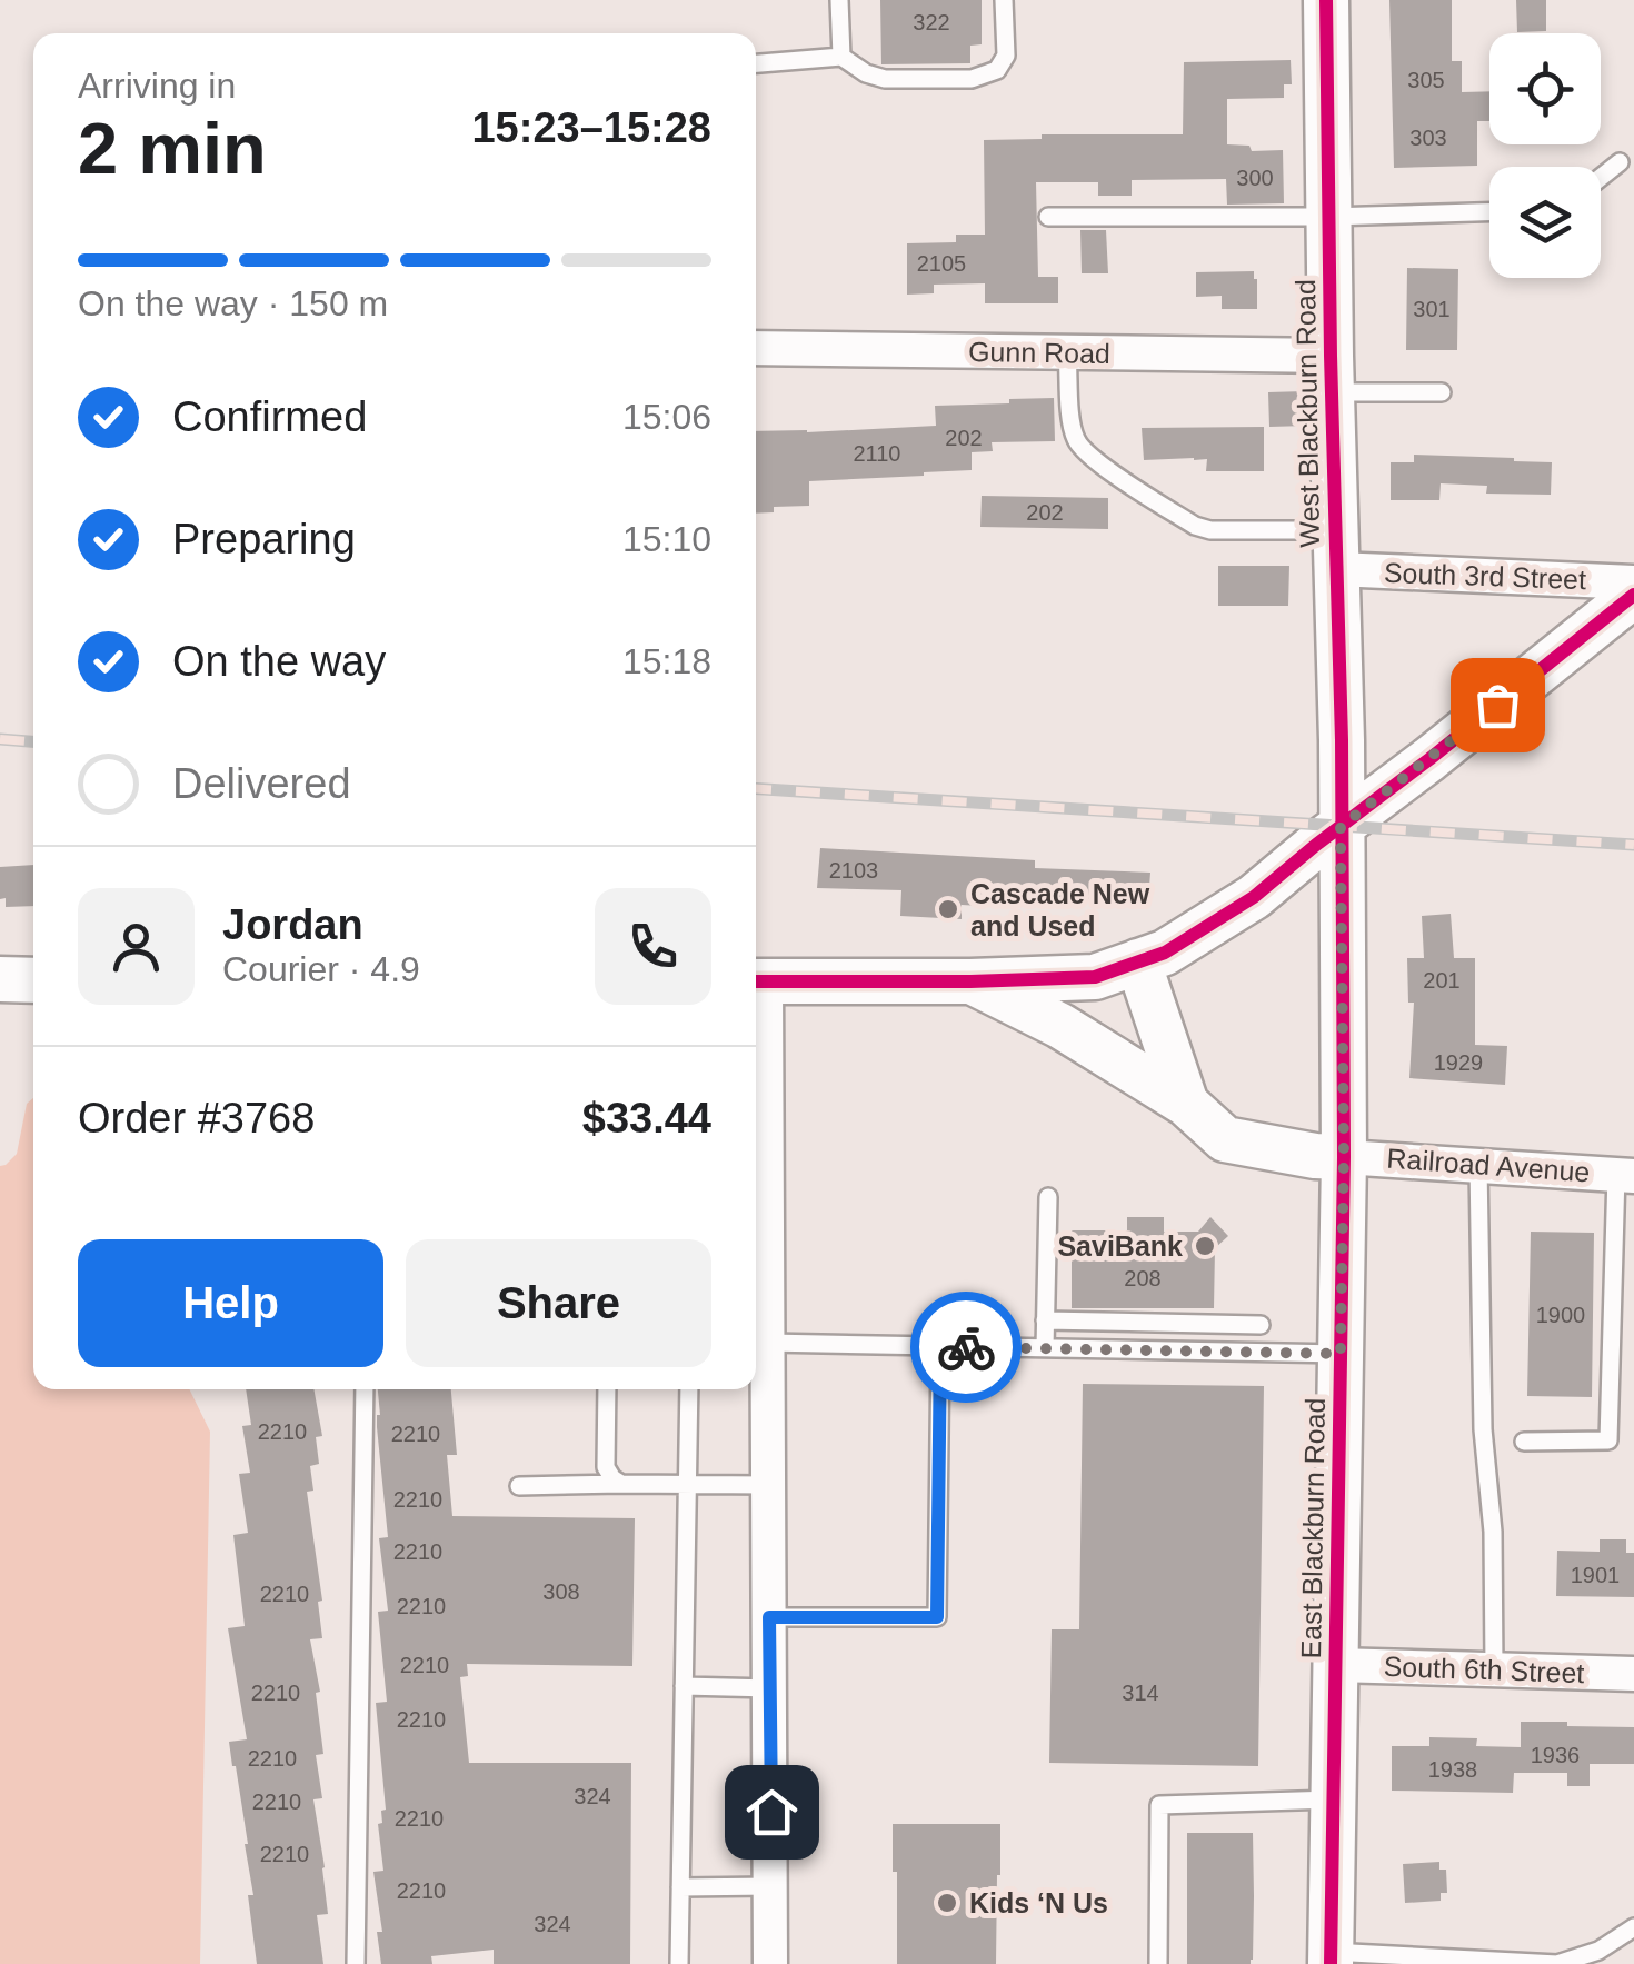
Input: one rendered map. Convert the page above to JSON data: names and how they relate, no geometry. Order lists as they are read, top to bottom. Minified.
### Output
{"streets":{"street":["Gunn Road","West Blackburn Road","South 3rd Street","Railroad Avenue","East Blackburn Road","South 6th Street"]},"crossings":[["Gunn Road","West Blackburn Road"],["West Blackburn Road","South 3rd Street"],["West Blackburn Road","East Blackburn Road"],["Railroad Avenue","East Blackburn Road"],["East Blackburn Road","South 6th Street"]],"places":["Cascade New and Used","SaviBank","Kids ‘N Us"],"house_numbers":["322","305","303","300","2105","301","202","2110","202","2103","201","1929","208","1900","2210","2210","2210","2210","1901","308","2210","2210","2210","2210","314","2210","1936","2210","1938","324","2210","2210","2210","2210","324"],"page":{"heading":["2 min","Arriving in","15:23–15:28"],"panel":["Jordan","Courier · 4.9","Order #3768","$33.44"],"bar":"On the way · 150 m","list":[["Confirmed","15:06"],["Preparing","15:10"],["On the way","15:18"],"Delivered"],"buttons":["Help","Share"]}}
